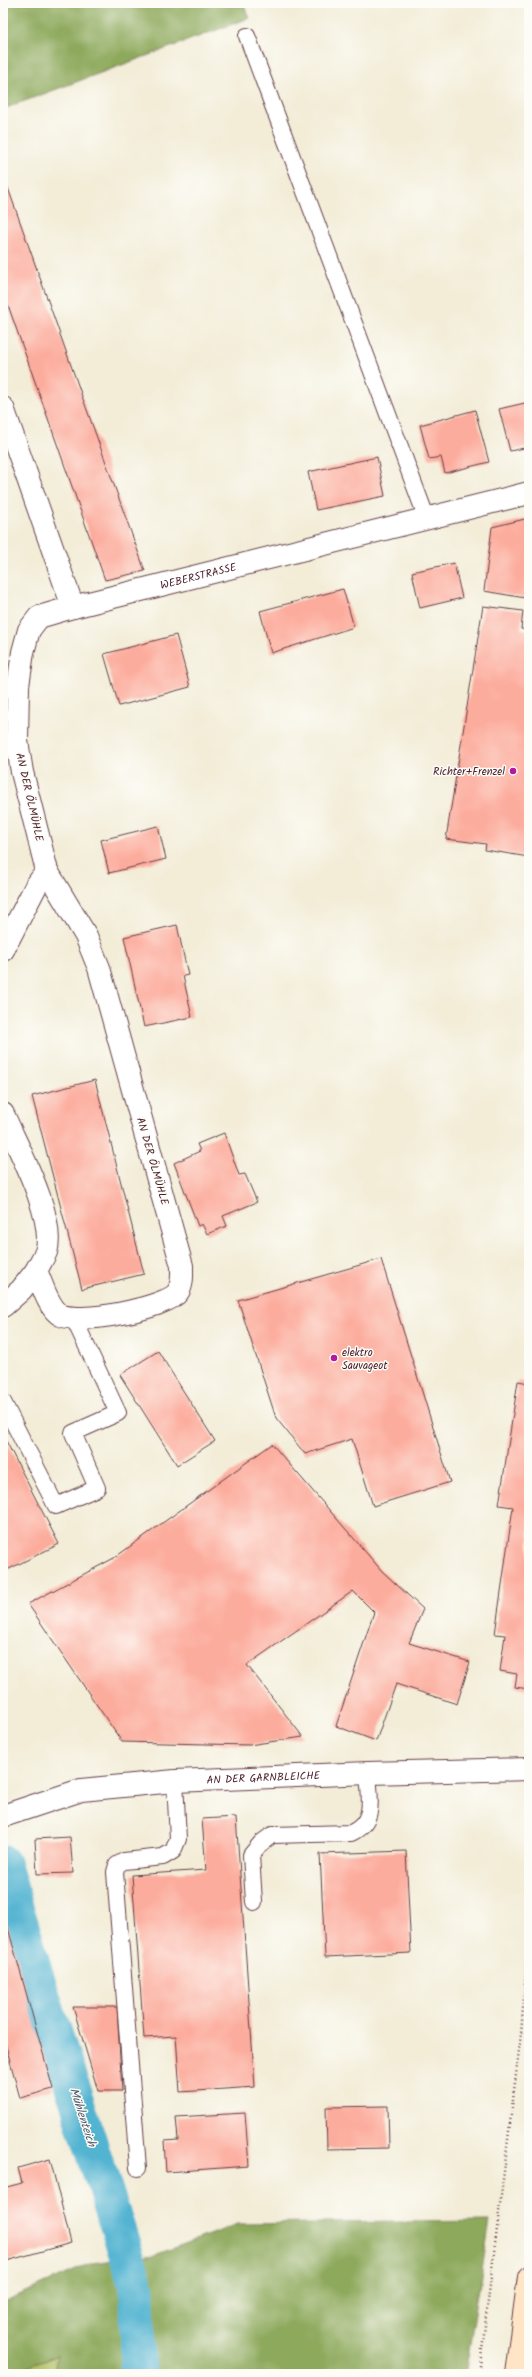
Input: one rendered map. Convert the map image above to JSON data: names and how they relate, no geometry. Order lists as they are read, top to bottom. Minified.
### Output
{"streets":{"street":["WEBERSTRASSE","AN DER ÖLMÜHLE","AN DER GARNBLEICHE"]},"crossings":[["WEBERSTRASSE","AN DER ÖLMÜHLE"]],"water":["Mühlenteich"],"places":["Richter+Frenzel","elektro Sauvageot"]}
